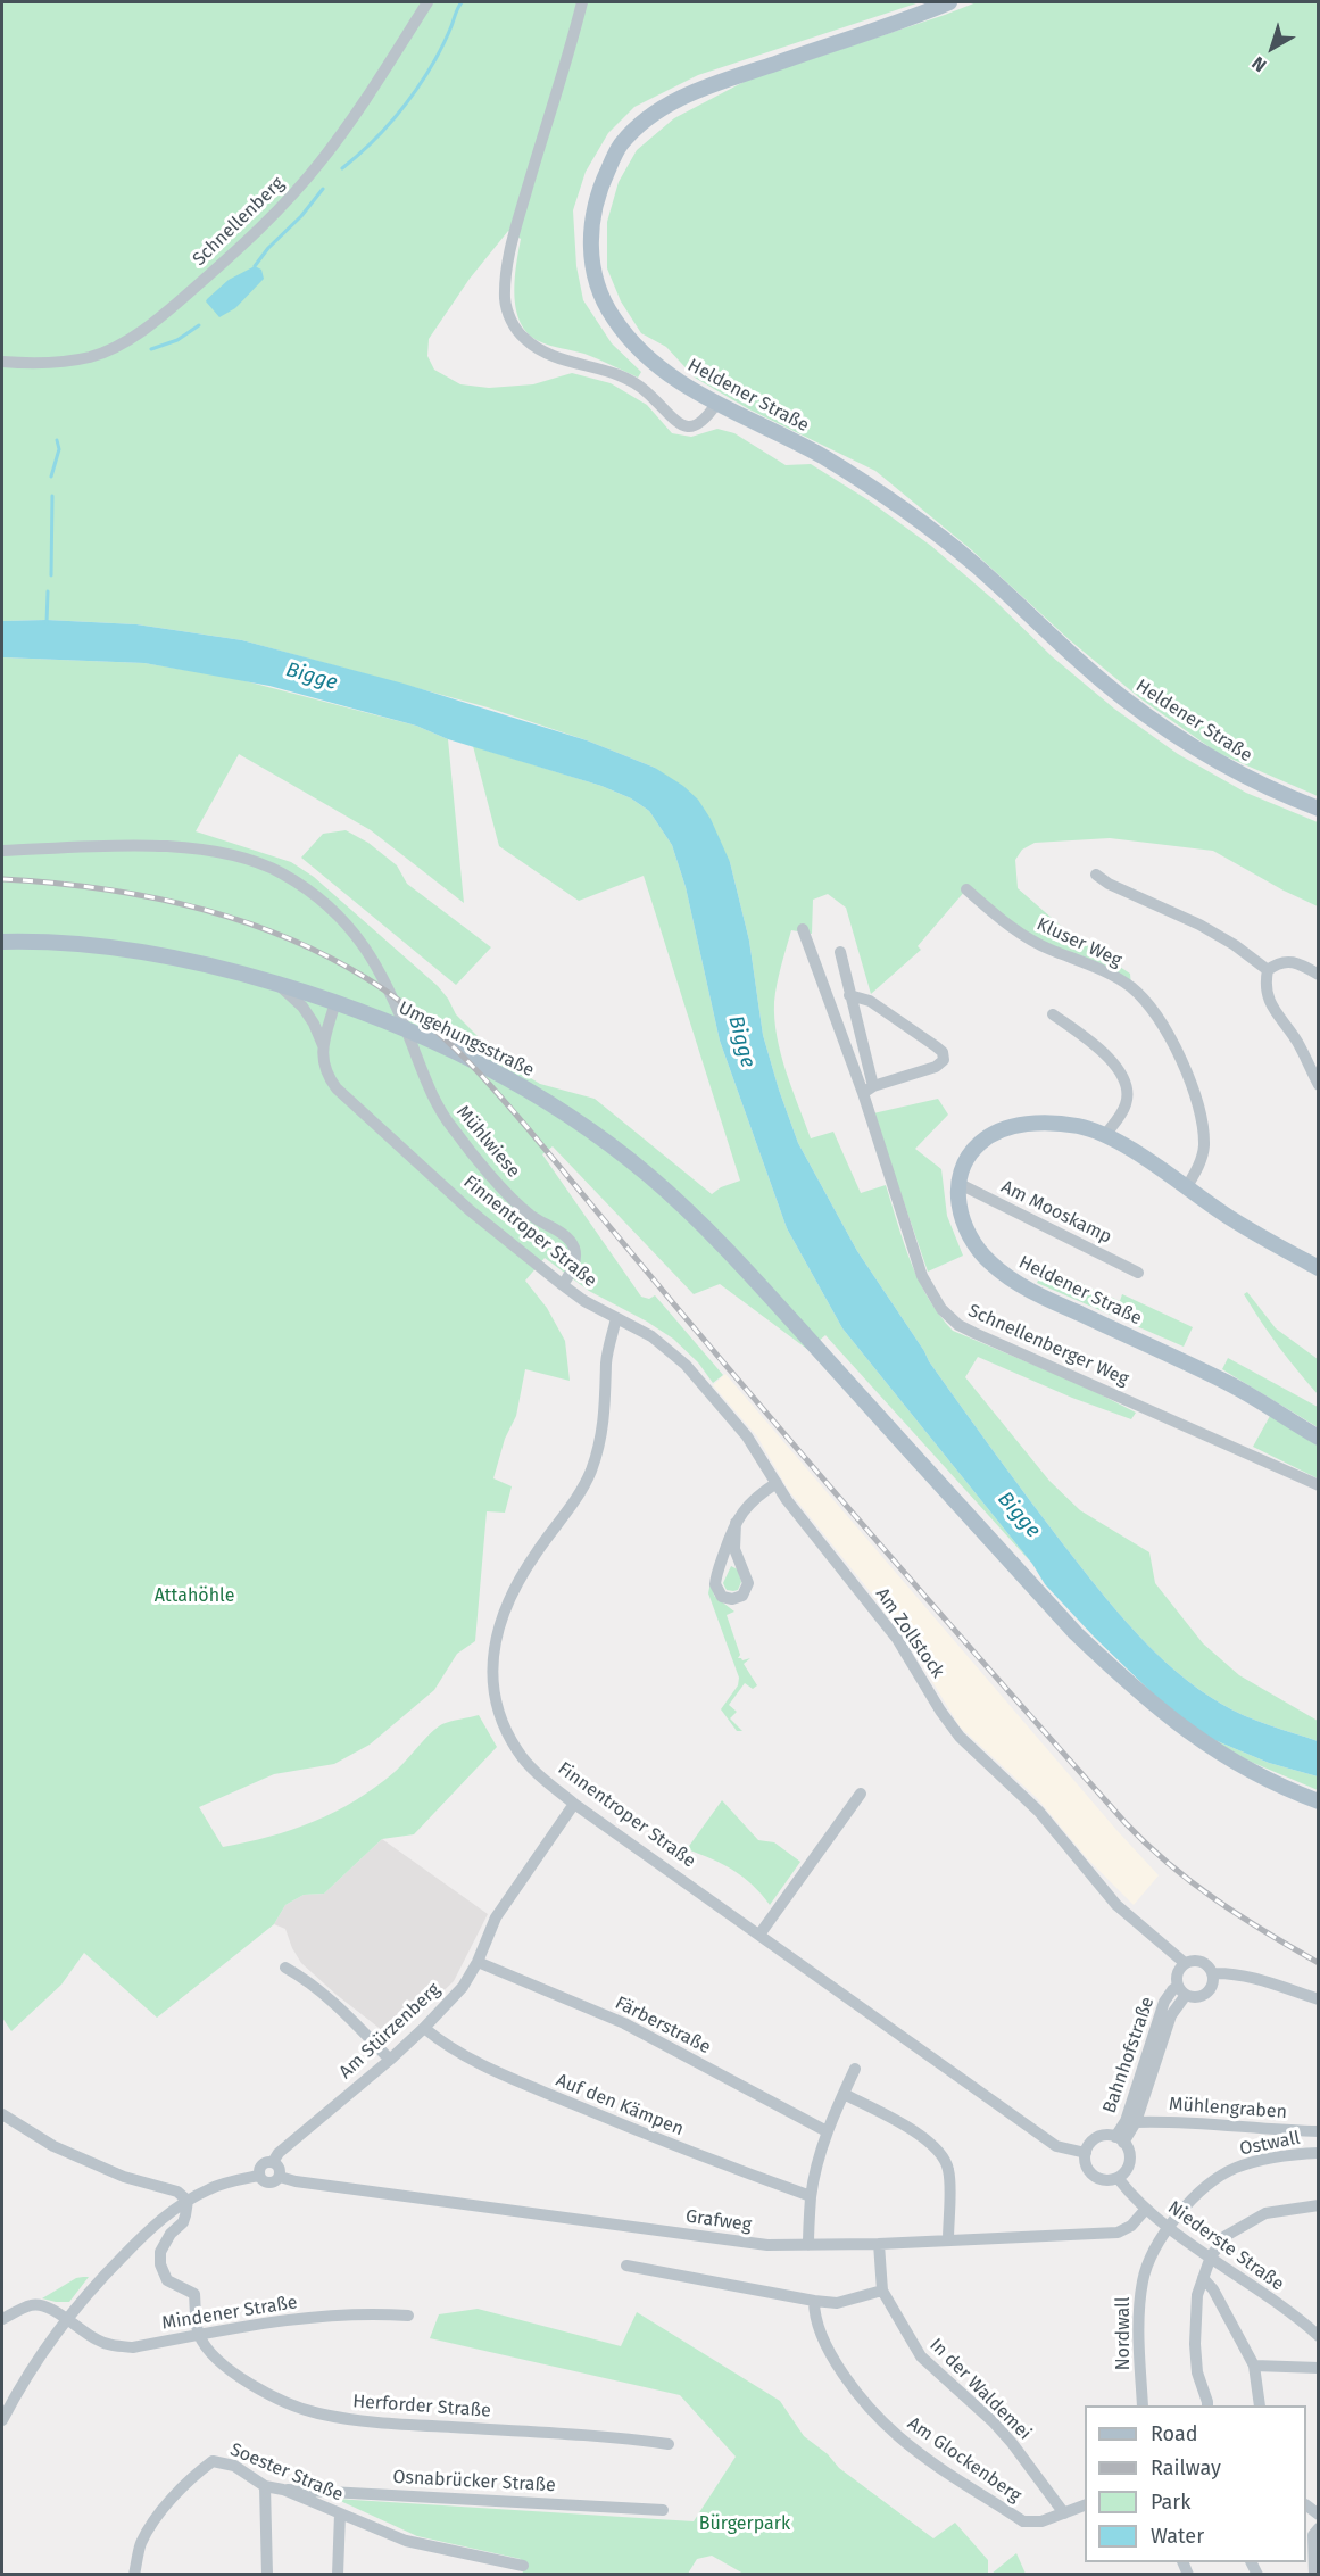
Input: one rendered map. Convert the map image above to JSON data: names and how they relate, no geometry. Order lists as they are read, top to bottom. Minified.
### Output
{"streets":{"main road":["Heldener Straße","Umgehungsstraße"],"street":["Schnellenberg","Kluser Weg","Mühlwiese","Am Mooskamp","Finnentroper Straße","Schnellenberger Weg","Am Zollstock","Färberstraße","Am Stürzenberg","Bahnhofstraße","Auf den Kämpen","Mühlengraben","Ostwall","Grafweg","Niederste Straße","Mindener Straße","Nordwall","In der Waldemei","Herforder Straße","Am Glockenberg","Soester Straße","Osnabrücker Straße"]},"crossings":[["Heldener Straße","Kluser Weg"],["Heldener Straße","Am Mooskamp"],["Umgehungsstraße","Finnentroper Straße"],["Mühlwiese","Finnentroper Straße"],["Finnentroper Straße","Am Zollstock"],["Finnentroper Straße","Am Stürzenberg"],["Finnentroper Straße","Bahnhofstraße"],["Finnentroper Straße","Niederste Straße"],["Am Zollstock","Bahnhofstraße"],["Färberstraße","Am Stürzenberg"],["Am Stürzenberg","Auf den Kämpen"],["Am Stürzenberg","Grafweg"],["Bahnhofstraße","Mühlengraben"],["Bahnhofstraße","Niederste Straße"],["Ostwall","Niederste Straße"],["Ostwall","Nordwall"],["Grafweg","Niederste Straße"],["Grafweg","In der Waldemei"],["Niederste Straße","Nordwall"],["Mindener Straße","Herforder Straße"],["In der Waldemei","Am Glockenberg"],["Soester Straße","Osnabrücker Straße"]],"water":["Bigge"],"parks":["Attahöhle","Bürgerpark"],"legend":["Road","Railway","Park","Water"],"north":"bottom left"}
